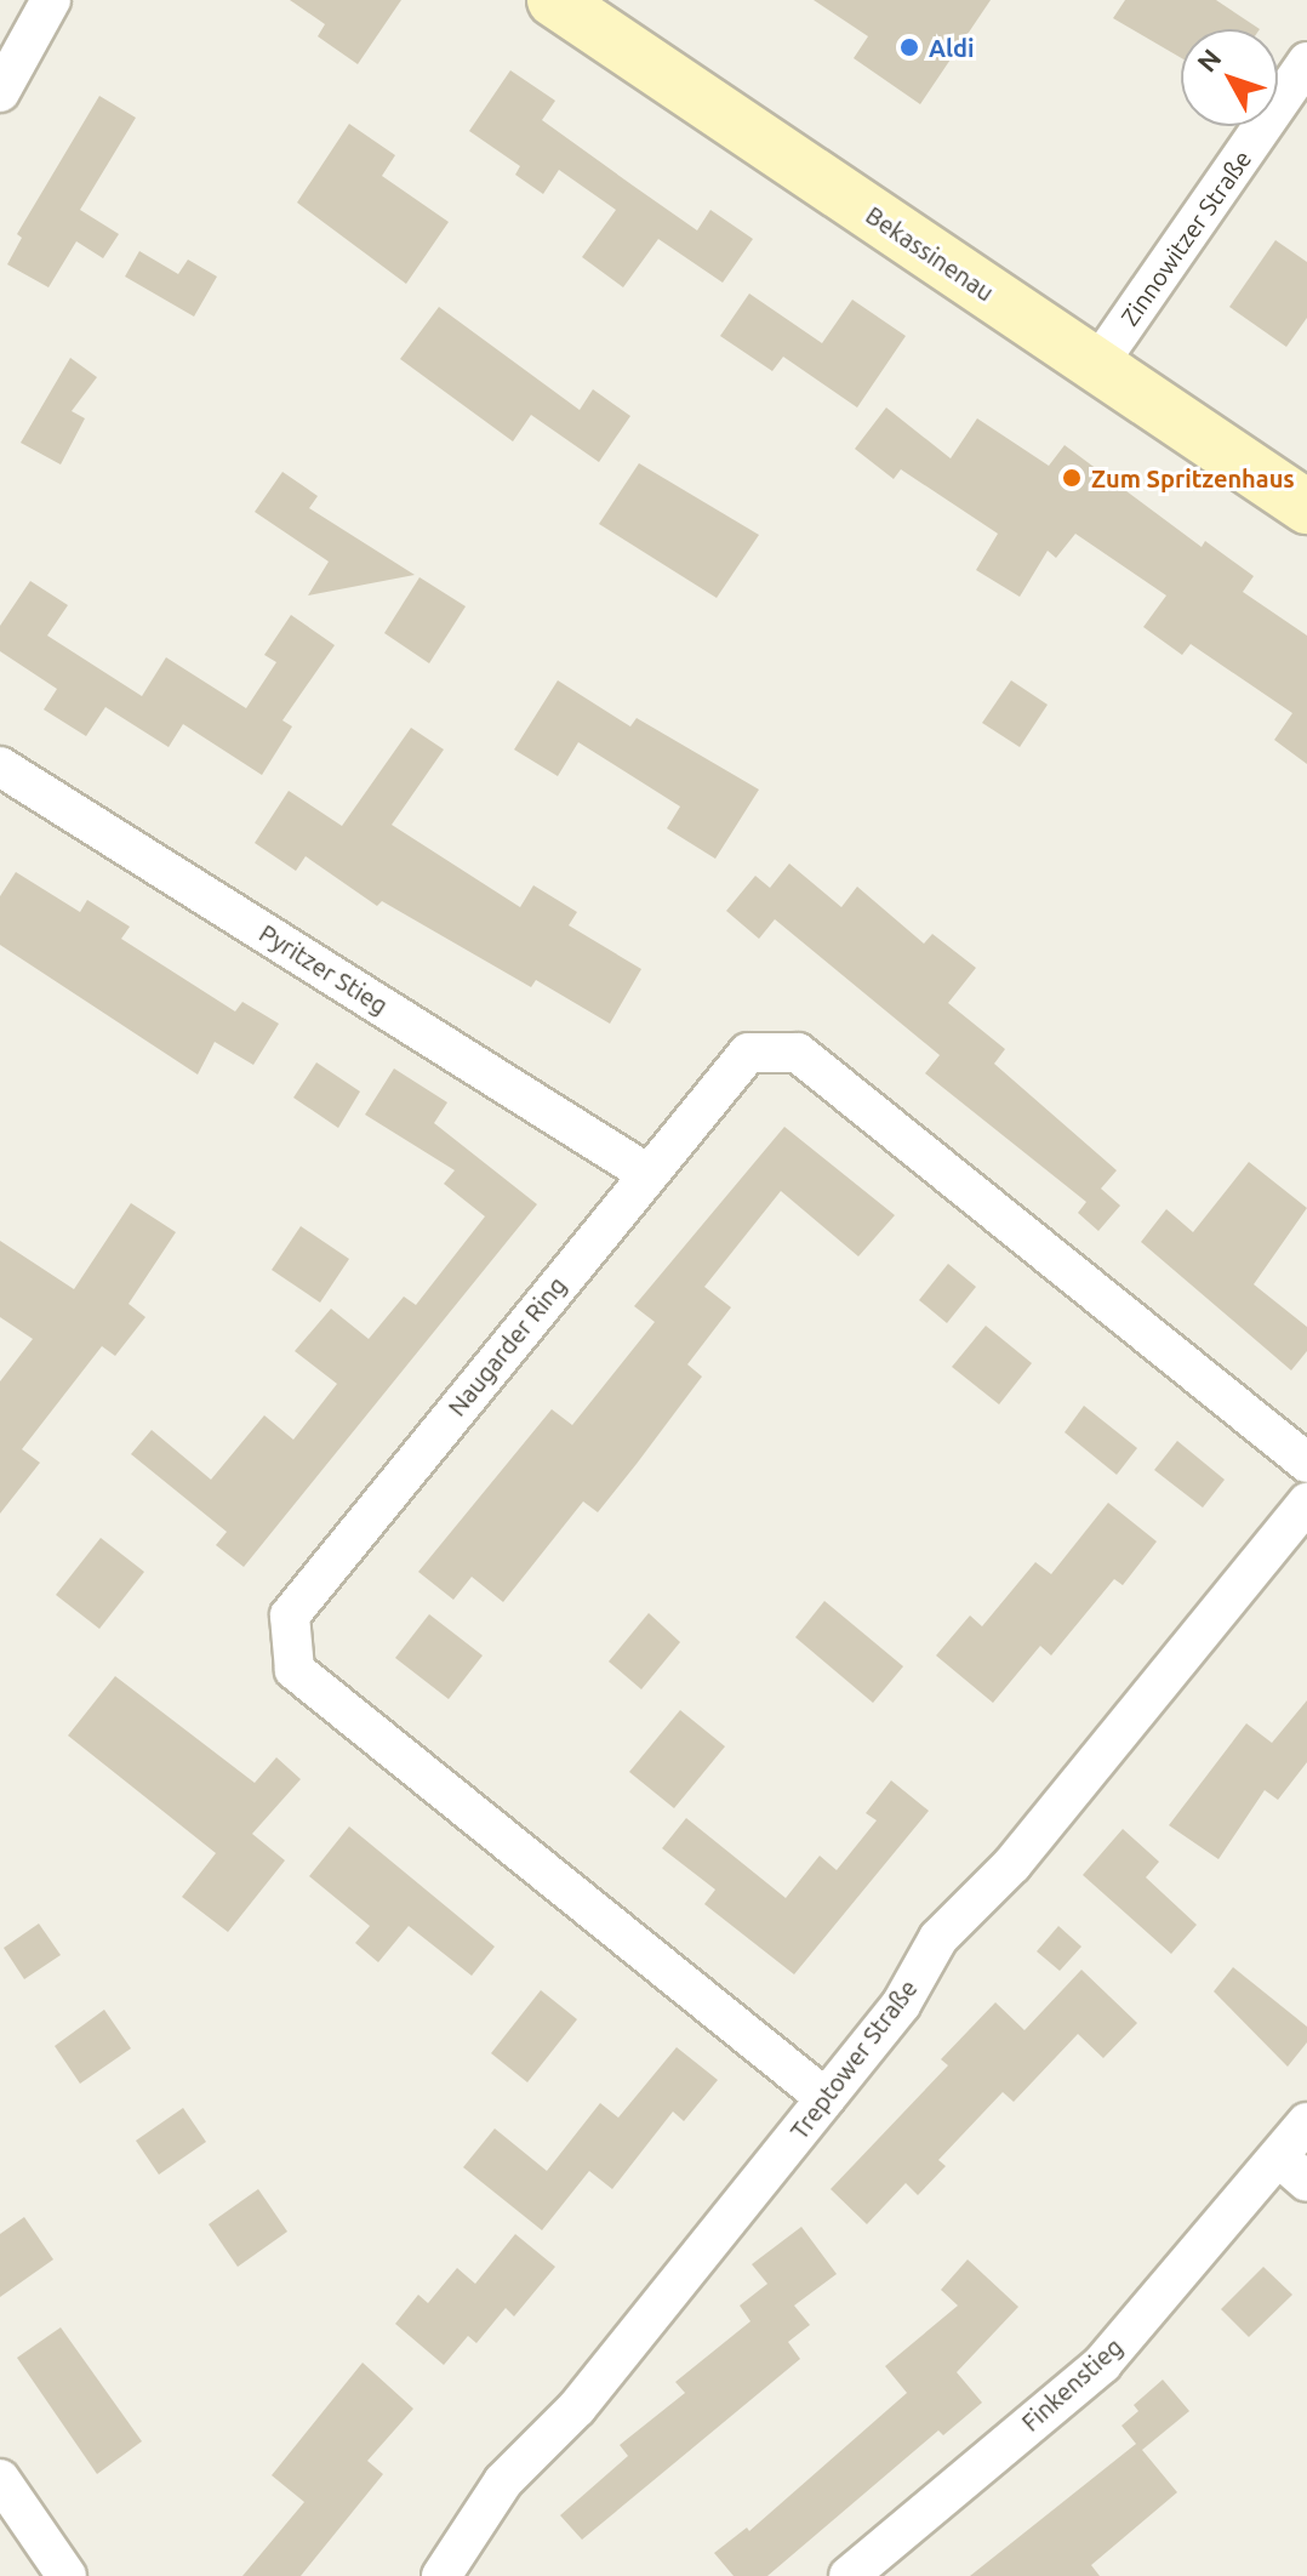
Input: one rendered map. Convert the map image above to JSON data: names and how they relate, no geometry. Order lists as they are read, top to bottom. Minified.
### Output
{"streets":{"street":["Zinnowitzer Straße","Bekassinenau","Pyritzer Stieg","Naugarder Ring","Treptower Straße","Finkenstieg"]},"crossings":[["Zinnowitzer Straße","Bekassinenau"],["Pyritzer Stieg","Naugarder Ring"],["Naugarder Ring","Treptower Straße"]],"places":["Aldi","Zum Spritzenhaus"],"north":"top left"}
